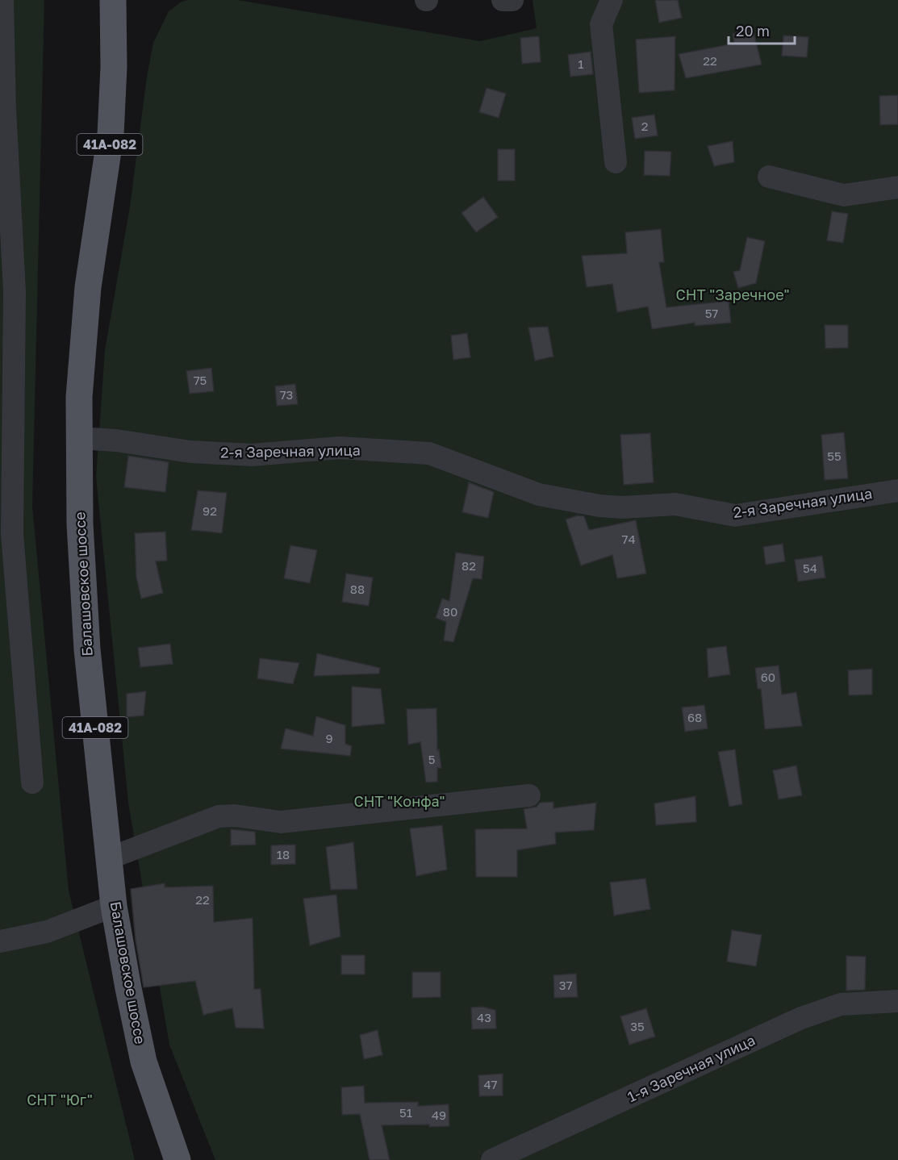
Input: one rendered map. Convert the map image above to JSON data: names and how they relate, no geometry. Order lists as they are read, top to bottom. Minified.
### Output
{"streets":{"main road":["41А-082","Балашовское шоссе"],"street":["2-я Заречная улица","1-я Заречная улица"]},"crossings":[["2-я Заречная улица","Балашовское шоссе"]],"parks":["СНТ \"Заречное\"","СНТ \"Конфа\"","СНТ \"Юг\""],"house_numbers":["22","1","2","57","75","73","55","92","74","82","54","88","80","60","68","9","5","18","22","37","43","35","47","51","49"],"scale_bar":"20 m"}
